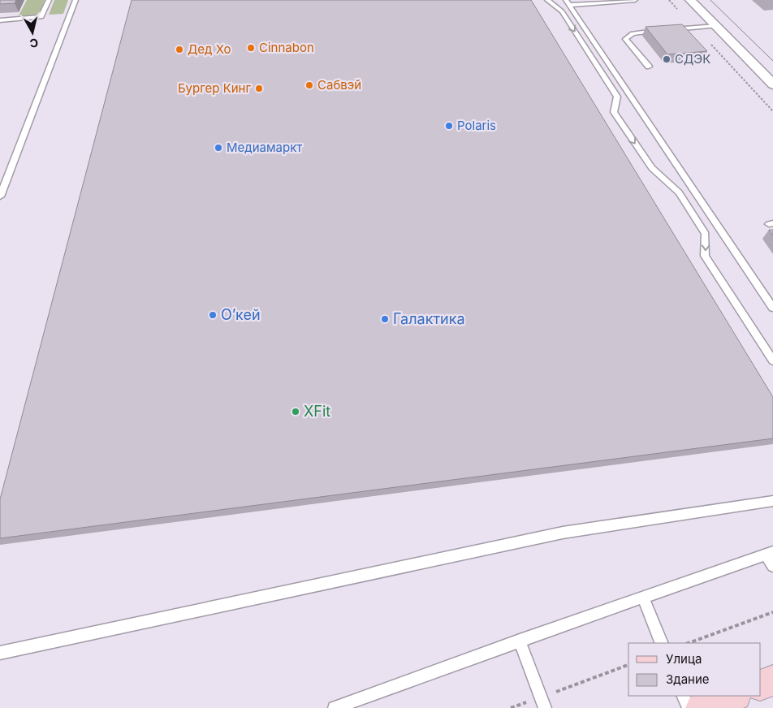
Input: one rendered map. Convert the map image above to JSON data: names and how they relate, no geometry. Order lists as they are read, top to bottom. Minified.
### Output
{"places":["Cinnabon","Дед Хо","СДЭК","Сабвэй","Бургер Кинг","Polaris","Медиамаркт","О’кей","Галактика","XFit"],"legend":["Улица","Здание"],"north":"bottom"}
